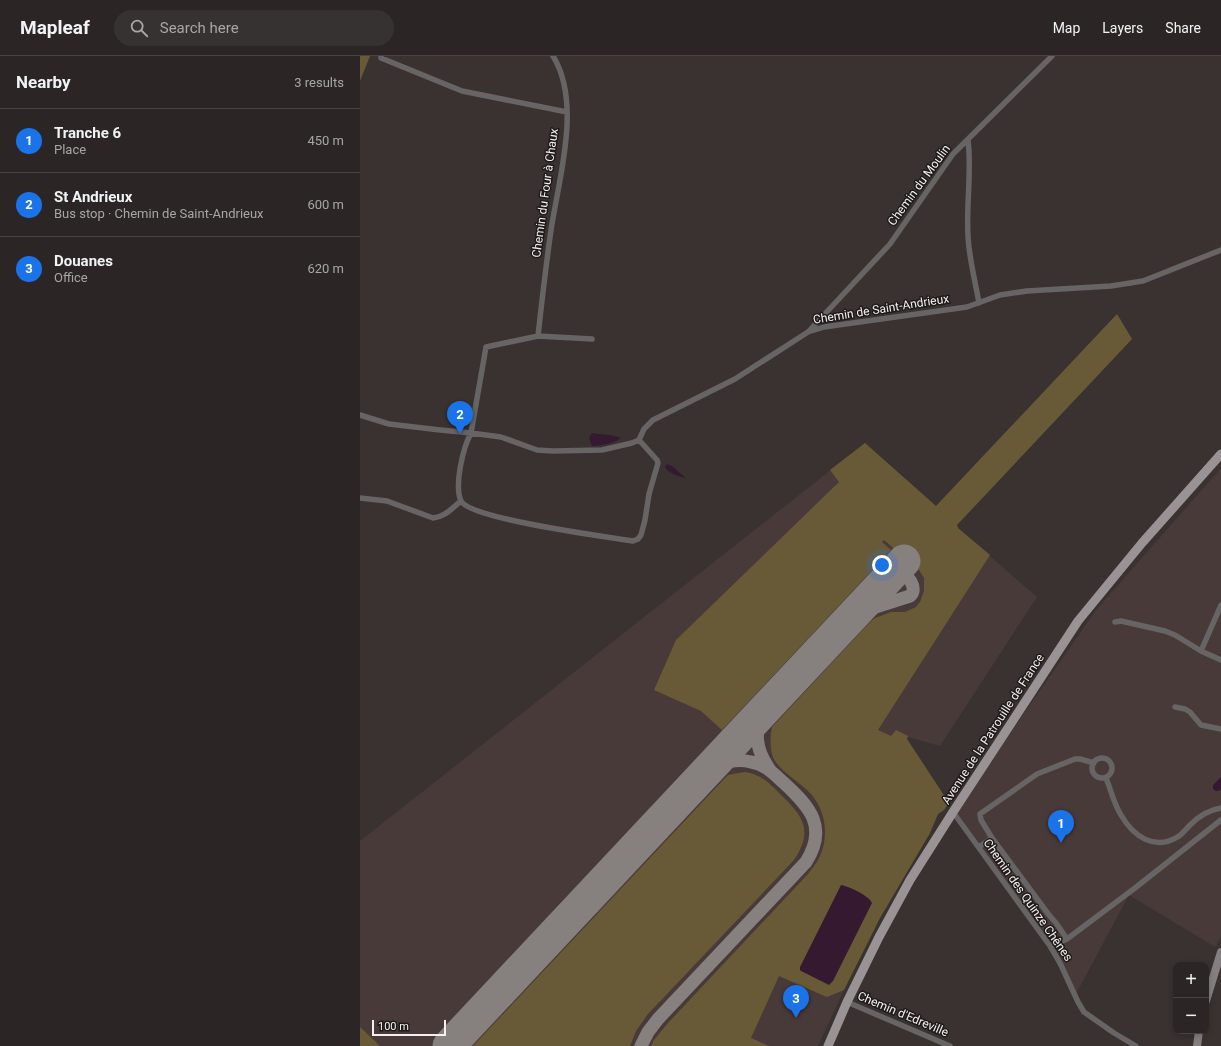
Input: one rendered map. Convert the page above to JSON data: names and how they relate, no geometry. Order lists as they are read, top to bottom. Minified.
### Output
{"streets":{"main road":["Avenue de la Patrouille de France"],"street":["Chemin du Moulin","Chemin du Four à Chaux","Chemin de Saint-Andrieux","Chemin des Quinze Chênes","Chemin d'Edreville"]},"crossings":[["Chemin du Moulin","Chemin de Saint-Andrieux"],["Avenue de la Patrouille de France","Chemin des Quinze Chênes"],["Avenue de la Patrouille de France","Chemin d'Edreville"]],"scale_bar":"100 m","page":{"header":"Mapleaf","search":"Search here","nav":["Map","Layers","Share"],"heading":["Nearby","3 results"],"list":[{"mark":"1","name":"Tranche 6","note":"Place","value":"450 m"},{"mark":"2","name":"St Andrieux","note":"Bus stop · Chemin de Saint-Andrieux","value":"600 m"},{"mark":"3","name":"Douanes","note":"Office","value":"620 m"}],"pins":["2","1","3"],"map_buttons":["+","−"],"scale":"100 m"}}
